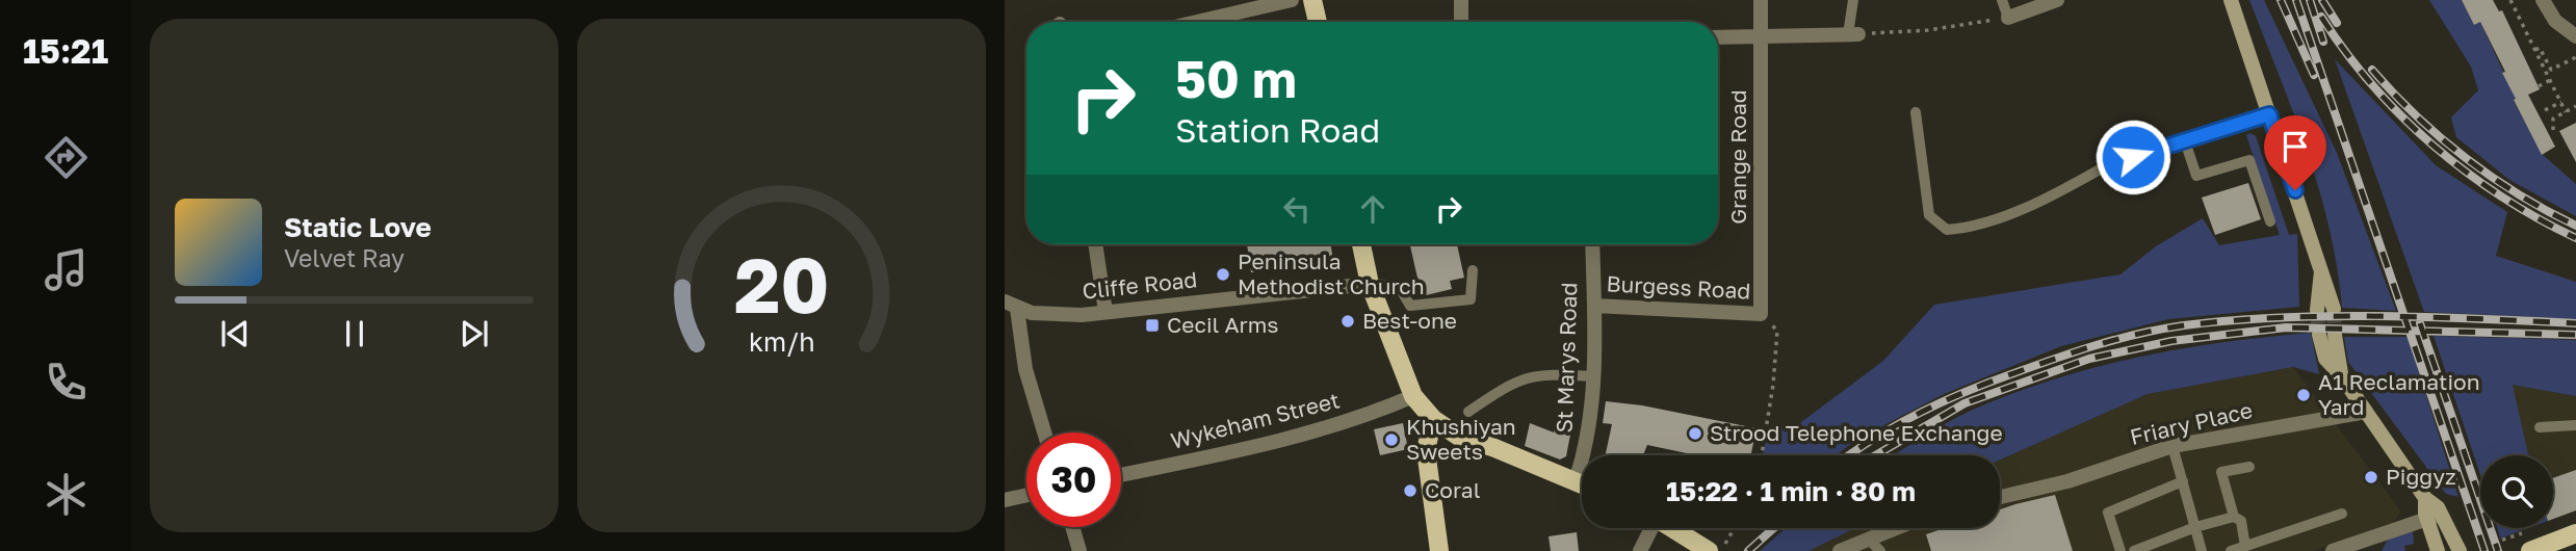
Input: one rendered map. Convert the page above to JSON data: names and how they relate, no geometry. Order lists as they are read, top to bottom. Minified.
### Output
{"streets":{"street":["Grange Road","Cliffe Road","Burgess Road","St Marys Road","Wykeham Street","Friary Place"]},"crossings":[["Grange Road","Burgess Road"],["Burgess Road","St Marys Road"]],"places":{"other":["Peninsula Methodist Church","Best-one","A1 Reclamation Yard","Strood Telephone Exchange","Khushiyan Sweets","Piggyz","Coral"],"transit":["Cecil Arms"]},"page":{"tabs":"15:21","turn":["50 m","Station Road"],"song":["Static Love","Velvet Ray"],"limit":"30","trip":"15:22 · 1 min · 80 m","gauge":["20","km/h"]}}
